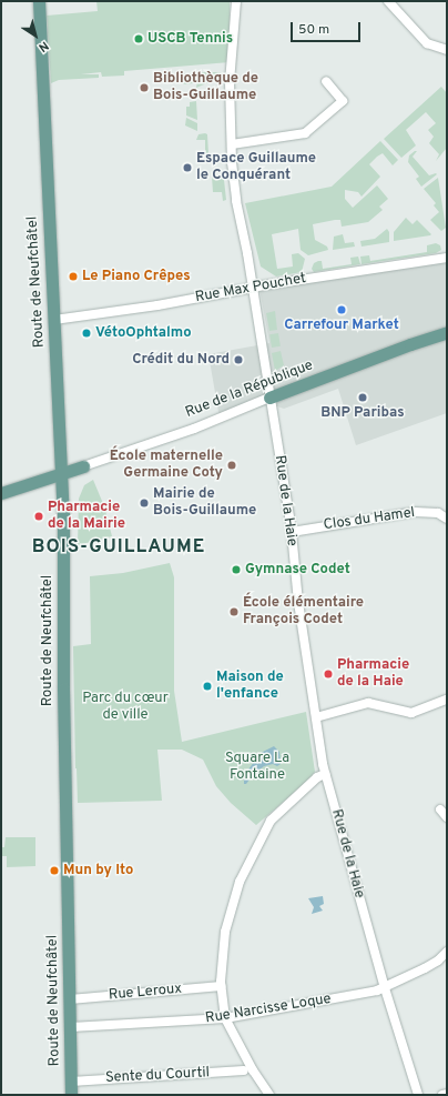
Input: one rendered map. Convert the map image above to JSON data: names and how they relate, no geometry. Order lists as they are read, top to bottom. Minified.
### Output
{"streets":{"main road":["Route de Neufchâtel","Rue de la République"],"street":["Rue Max Pouchet","Rue de la Haie","Clos du Hamel","Rue Leroux","Rue Narcisse Loque","Sente du Courtil"]},"crossings":[["Route de Neufchâtel","Rue Max Pouchet"],["Route de Neufchâtel","Rue de la République"],["Route de Neufchâtel","Rue Leroux"],["Route de Neufchâtel","Rue Narcisse Loque"],["Route de Neufchâtel","Sente du Courtil"],["Rue Max Pouchet","Rue de la Haie"],["Rue de la République","Rue de la Haie"],["Rue de la Haie","Clos du Hamel"],["Rue de la Haie","Rue Narcisse Loque"]],"districts":["BOIS-GUILLAUME"],"parks":["Parc du cœur de ville","Square La Fontaine"],"places":["USCB Tennis","Bibliothèque de Bois-Guillaume","Espace Guillaume le Conquérant","Le Piano Crêpes","Carrefour Market","VétoOphtalmo","Crédit du Nord","BNP Paribas","École maternelle Germaine Coty","Mairie de Bois-Guillaume","Pharmacie de la Mairie","Gymnase Codet","École élémentaire François Codet","Pharmacie de la Haie","Maison de l'enfance","Mun by Ito"],"scale_bar":"50 m","north":"bottom right"}
